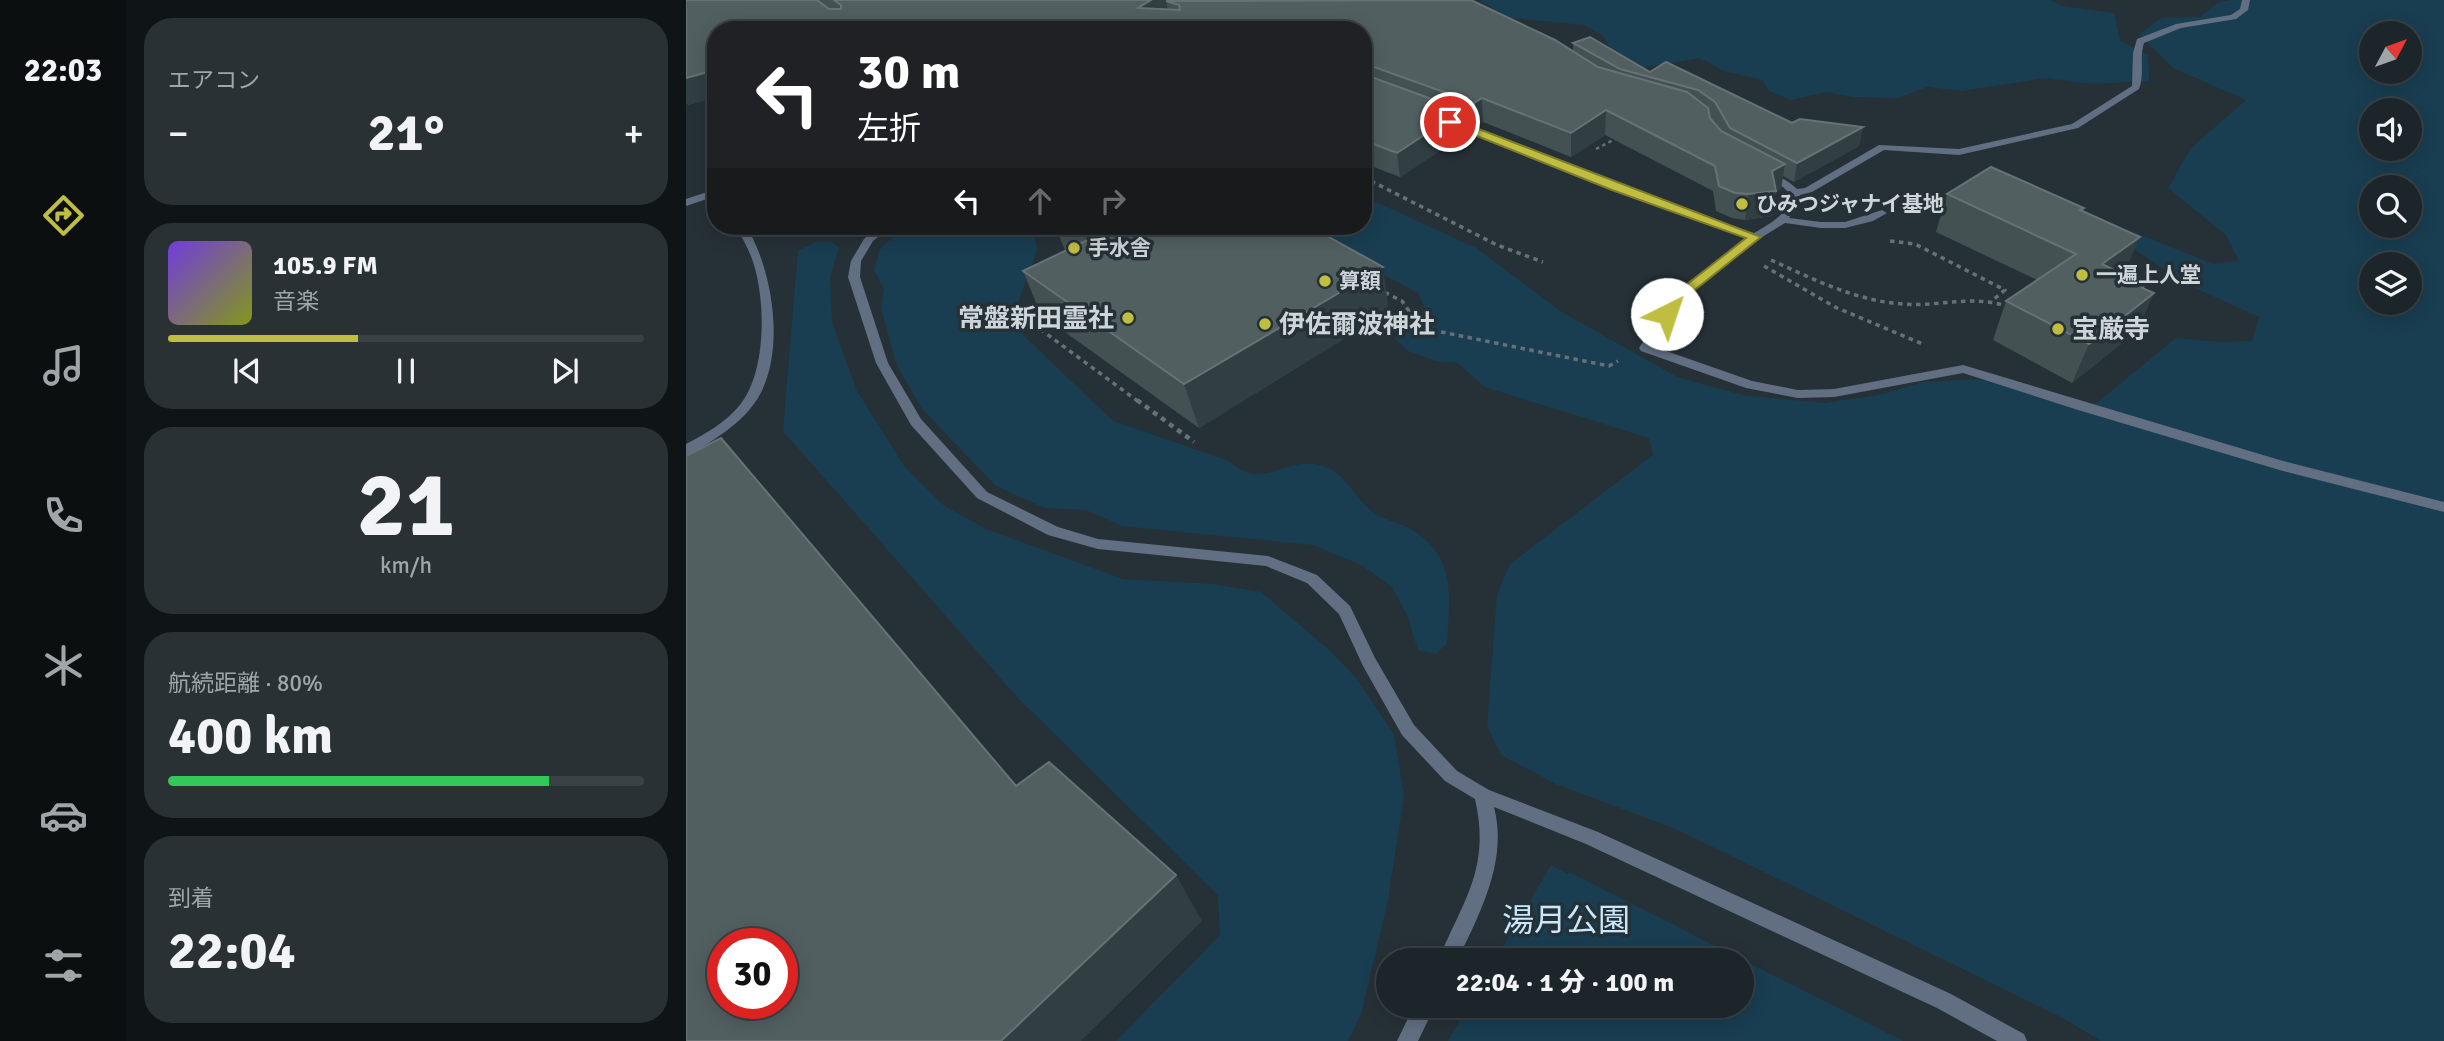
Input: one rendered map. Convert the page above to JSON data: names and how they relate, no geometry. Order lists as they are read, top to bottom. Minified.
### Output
{"parks":["湯月公園"],"places":["ひみつジャナイ基地","手水舎","一遍上人堂","算額","常盤新田霊社","伊佐爾波神社","宝厳寺"],"north":"top right","page":{"tabs":"22:03","tile":["エアコン",["21","km/h"],["航続距離 · 80%","400 km"],["到着","22:04"]],"turn":["30 m","左折"],"heat":["−","21°","+"],"song":["105.9 FM","音楽"],"limit":"30","trip":"22:04 · 1 分 · 100 m"}}
